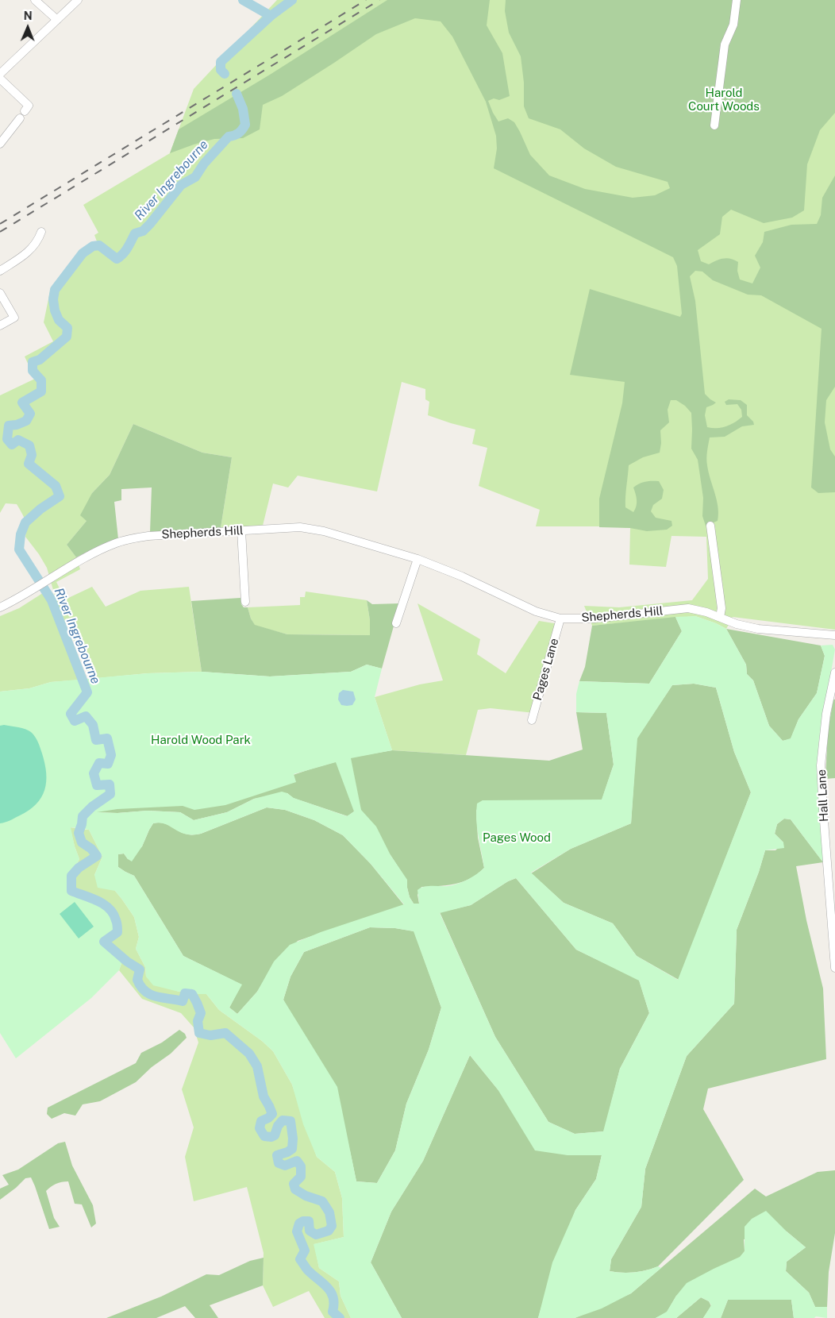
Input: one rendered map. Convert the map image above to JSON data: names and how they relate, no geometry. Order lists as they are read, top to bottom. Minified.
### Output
{"streets":{"street":["Shepherds Hill","Pages Lane","Hall Lane"]},"crossings":[["Shepherds Hill","Pages Lane"]],"water":["River Ingrebourne"],"parks":["Harold Court Woods","Harold Wood Park","Pages Wood"],"north":"top"}
